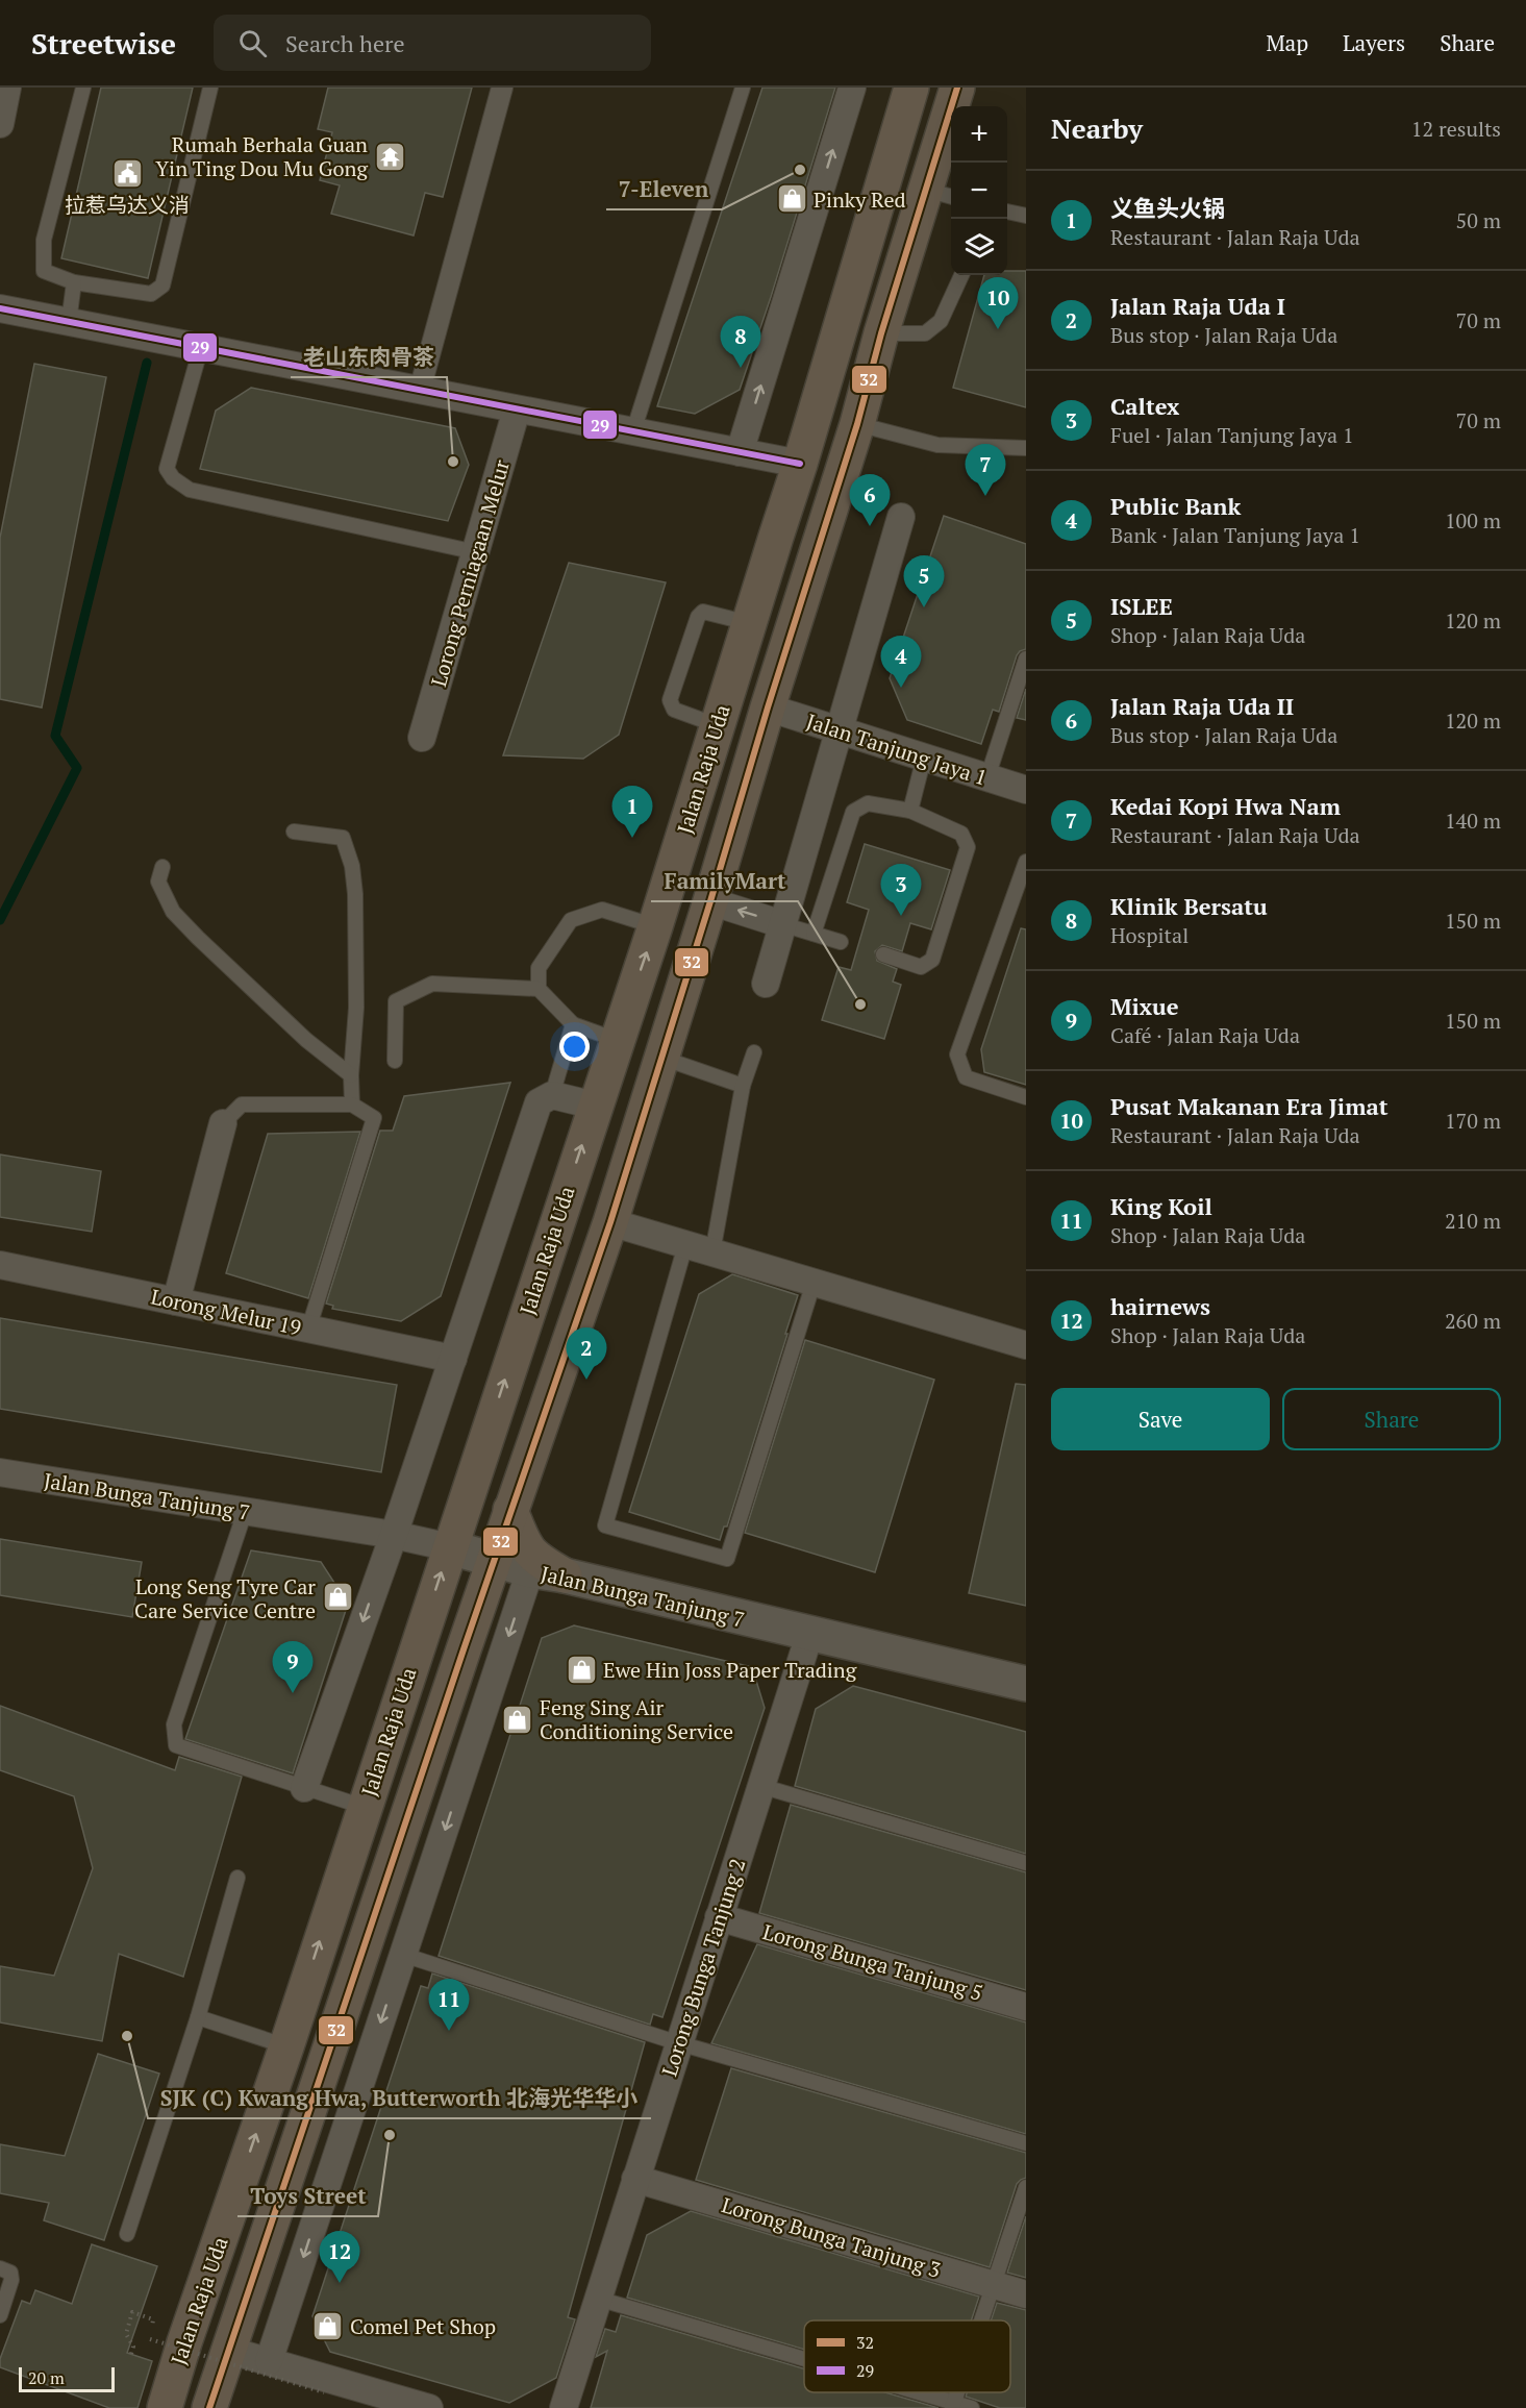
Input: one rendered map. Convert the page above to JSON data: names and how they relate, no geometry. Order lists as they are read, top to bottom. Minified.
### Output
{"streets":{"main road":["Jalan Raja Uda"],"street":["Lorong Perniagaan Melur","Jalan Tanjung Jaya 1","Lorong Melur 19","Jalan Bunga Tanjung 7","Lorong Bunga Tanjung 5","Lorong Bunga Tanjung 2","Lorong Bunga Tanjung 3"]},"crossings":[["Jalan Tanjung Jaya 1","Jalan Raja Uda"],["Jalan Raja Uda","Jalan Bunga Tanjung 7"],["Jalan Bunga Tanjung 7","Lorong Bunga Tanjung 2"],["Lorong Bunga Tanjung 5","Lorong Bunga Tanjung 2"],["Lorong Bunga Tanjung 2","Lorong Bunga Tanjung 3"]],"places":{"temple":["Rumah Berhala Guan Yin Ting Dou Mu Gong"],"other":["7-Eleven","老山东肉骨茶","FamilyMart","SJK (C) Kwang Hwa, Butterworth 北海光华华小","Toys Street"],"public building":["拉惹乌达义消"],"shop":["Pinky Red","Long Seng Tyre Car Care Service Centre","Ewe Hin Joss Paper Trading","Feng Sing Air Conditioning Service","Comel Pet Shop"]},"lines":["transit line 32","transit line 29"],"legend":["32","29"],"scale_bar":"20 m","page":{"header":"Streetwise","search":"Search here","nav":["Map","Layers","Share"],"heading":["Nearby","12 results"],"map_buttons":["+","−"],"list":[{"mark":"1","name":"义鱼头火锅","note":"Restaurant · Jalan Raja Uda","value":"50 m"},{"mark":"2","name":"Jalan Raja Uda I","note":"Bus stop · Jalan Raja Uda","value":"70 m"},{"mark":"3","name":"Caltex","note":"Fuel · Jalan Tanjung Jaya 1","value":"70 m"},{"mark":"4","name":"Public Bank","note":"Bank · Jalan Tanjung Jaya 1","value":"100 m"},{"mark":"5","name":"ISLEE","note":"Shop · Jalan Raja Uda","value":"120 m"},{"mark":"6","name":"Jalan Raja Uda II","note":"Bus stop · Jalan Raja Uda","value":"120 m"},{"mark":"7","name":"Kedai Kopi Hwa Nam","note":"Restaurant · Jalan Raja Uda","value":"140 m"},{"mark":"8","name":"Klinik Bersatu","note":"Hospital","value":"150 m"},{"mark":"9","name":"Mixue","note":"Café · Jalan Raja Uda","value":"150 m"},{"mark":"10","name":"Pusat Makanan Era Jimat","note":"Restaurant · Jalan Raja Uda","value":"170 m"},{"mark":"11","name":"King Koil","note":"Shop · Jalan Raja Uda","value":"210 m"},{"mark":"12","name":"hairnews","note":"Shop · Jalan Raja Uda","value":"260 m"}],"pins":["10","8","7","6","5","4","1","3","2","9","11","12"],"buttons":["Save","Share"],"scale":"20 m"}}
